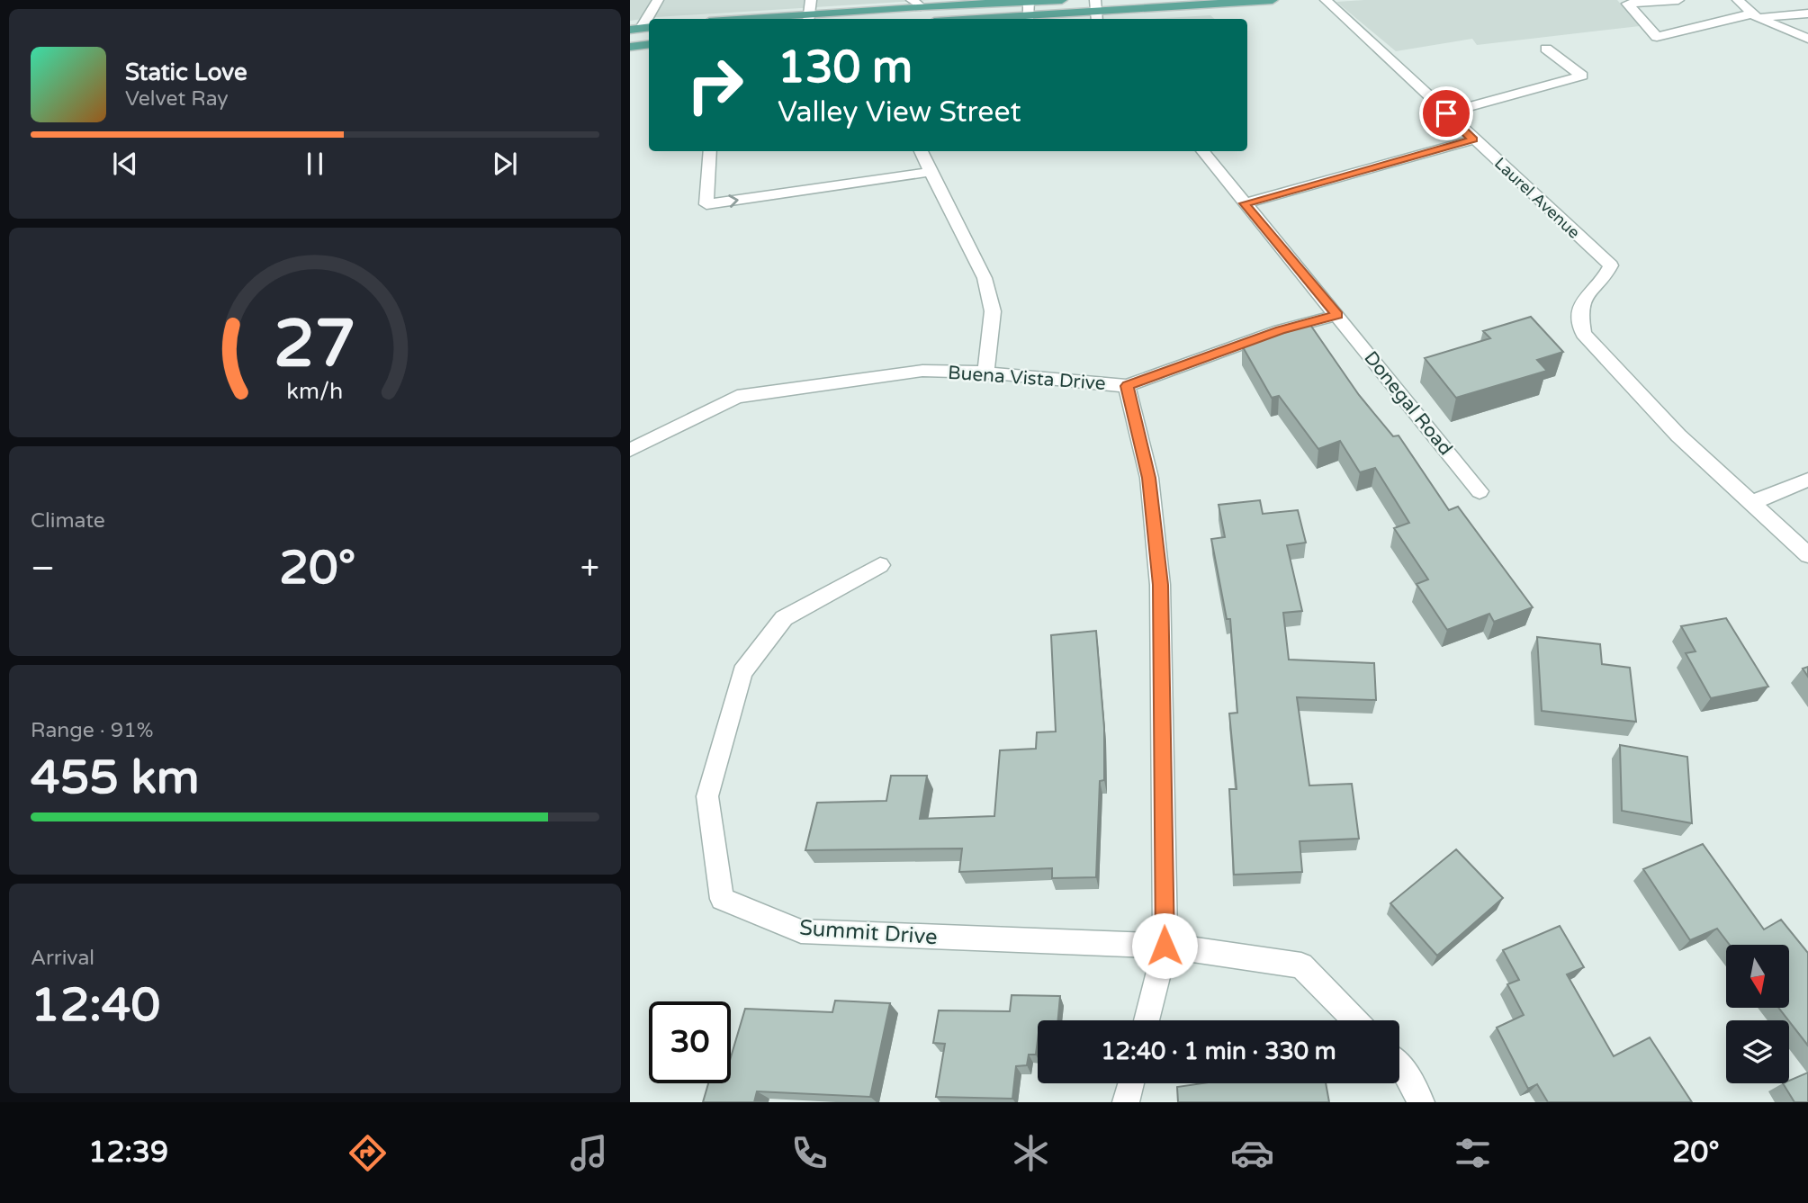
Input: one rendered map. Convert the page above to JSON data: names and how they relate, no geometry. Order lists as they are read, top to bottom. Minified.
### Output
{"streets":{"street":["Laurel Avenue","Buena Vista Drive","Donegal Road","Summit Drive"]},"crossings":[["Buena Vista Drive","Summit Drive"]],"north":"bottom","page":{"turn":["130 m","Valley View Street"],"song":["Static Love","Velvet Ray"],"tile":["Climate",["Range · 91%","455 km"],["Arrival","12:40"]],"heat":["−","20°","+"],"limit":"30","trip":"12:40 · 1 min · 330 m","tabs":["12:39","20°"],"gauge":["27","km/h"]}}
